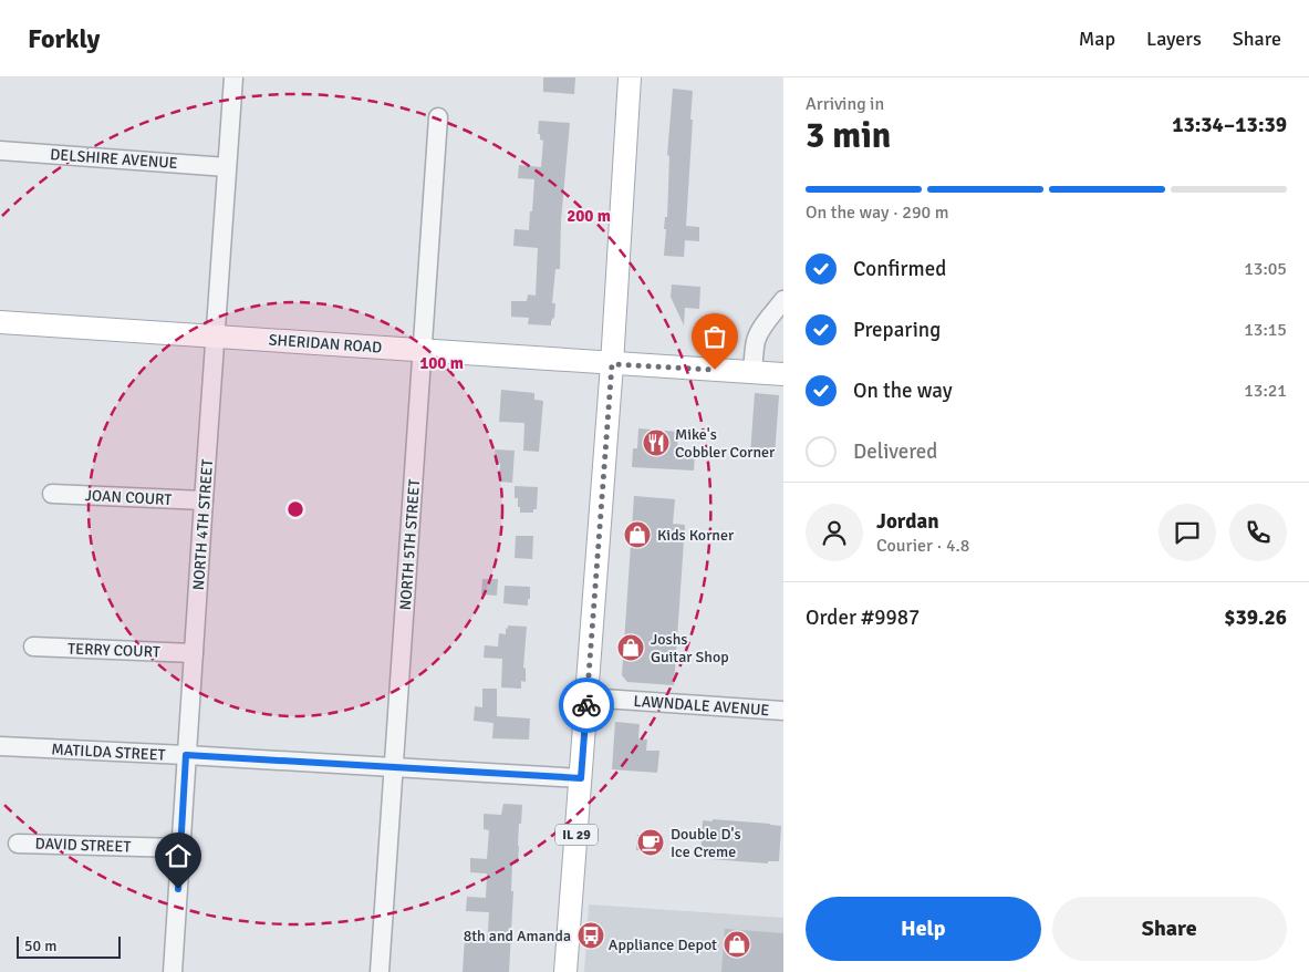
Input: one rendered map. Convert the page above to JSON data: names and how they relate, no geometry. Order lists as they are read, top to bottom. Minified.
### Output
{"streets":{"main road":["SHERIDAN ROAD","IL 29"],"street":["DELSHIRE AVENUE","JOAN COURT","NORTH 4TH STREET","NORTH 5TH STREET","TERRY COURT","LAWNDALE AVENUE","MATILDA STREET","DAVID STREET"]},"crossings":[["DELSHIRE AVENUE","NORTH 4TH STREET"],["SHERIDAN ROAD","NORTH 4TH STREET"],["SHERIDAN ROAD","NORTH 5TH STREET"],["SHERIDAN ROAD","IL 29"],["JOAN COURT","NORTH 4TH STREET"],["NORTH 4TH STREET","TERRY COURT"],["NORTH 4TH STREET","MATILDA STREET"],["NORTH 4TH STREET","DAVID STREET"],["NORTH 5TH STREET","MATILDA STREET"],["LAWNDALE AVENUE","IL 29"],["MATILDA STREET","IL 29"]],"places":{"restaurant":["Mike's Cobbler Corner"],"shop":["Kids Korner","Joshs Guitar Shop","Appliance Depot"],"cafe":["Double D's Ice Creme"],"bus stop":["8th and Amanda"]},"scale_bar":"50 m","page":{"header":"Forkly","nav":["Map","Layers","Share"],"heading":["3 min","Arriving in","13:34–13:39"],"panel":["Jordan","Courier · 4.8","Order #9987","$39.26"],"bar":"On the way · 290 m","list":[["Confirmed","13:05"],["Preparing","13:15"],["On the way","13:21"],"Delivered"],"buttons":["Help","Share"],"scale":"50 m"},"rings":["200 m","100 m"]}
